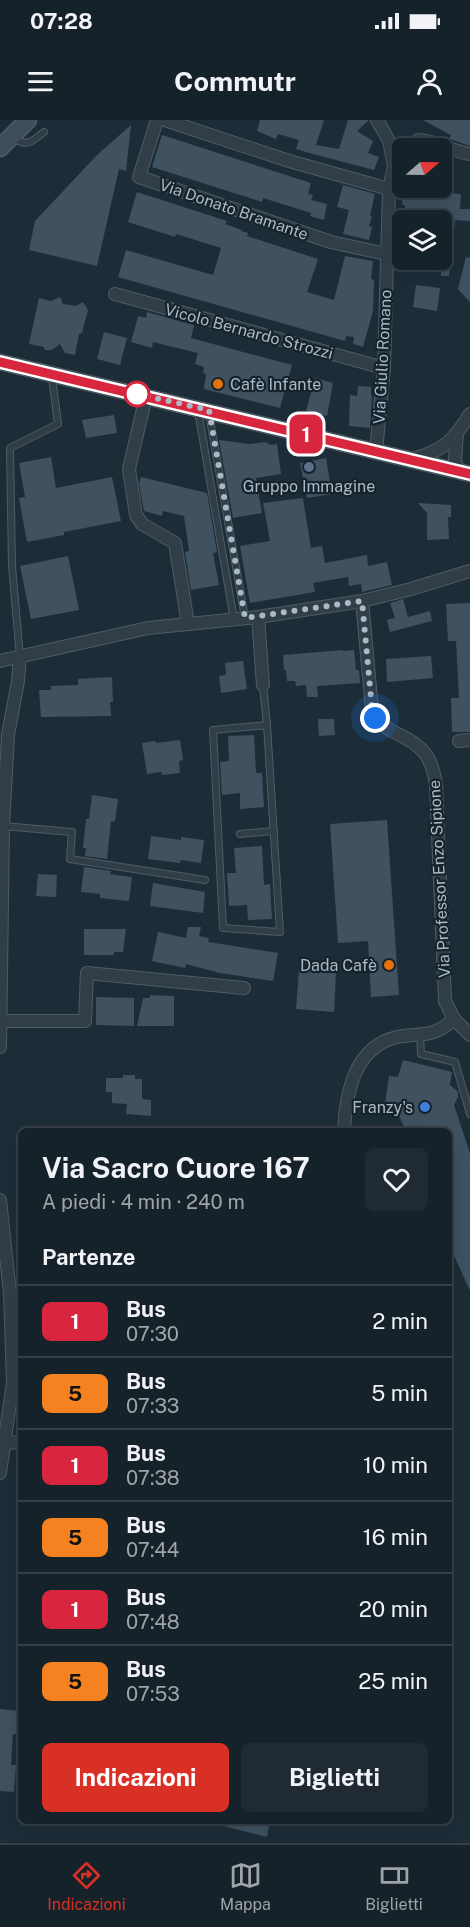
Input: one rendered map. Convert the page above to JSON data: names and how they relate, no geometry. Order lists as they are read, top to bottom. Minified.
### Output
{"streets":{"street":["Via Donato Bramante","Vicolo Bernardo Strozzi","Via Giulio Romano","Via Professor Enzo Sipione"]},"crossings":[["Via Donato Bramante","Via Giulio Romano"],["Vicolo Bernardo Strozzi","Via Giulio Romano"]],"places":["Cafè Infante","Gruppo Immagine","Dada Cafè","Franzy's"],"lines":["bus line 1"],"north":"right","page":{"status":"07:28","header":"Commutr","on_map":"1","heading":[["Via Sacro Cuore 167","A piedi · 4 min · 240 m"],"Partenze"],"list":[{"mark":"1","name":"Bus","note":"07:30","value":"2 min"},{"mark":"5","name":"Bus","note":"07:33","value":"5 min"},{"mark":"1","name":"Bus","note":"07:38","value":"10 min"},{"mark":"5","name":"Bus","note":"07:44","value":"16 min"},{"mark":"1","name":"Bus","note":"07:48","value":"20 min"},{"mark":"5","name":"Bus","note":"07:53","value":"25 min"}],"buttons":["Indicazioni","Biglietti"],"tabs":["Indicazioni","Mappa","Biglietti"]}}
